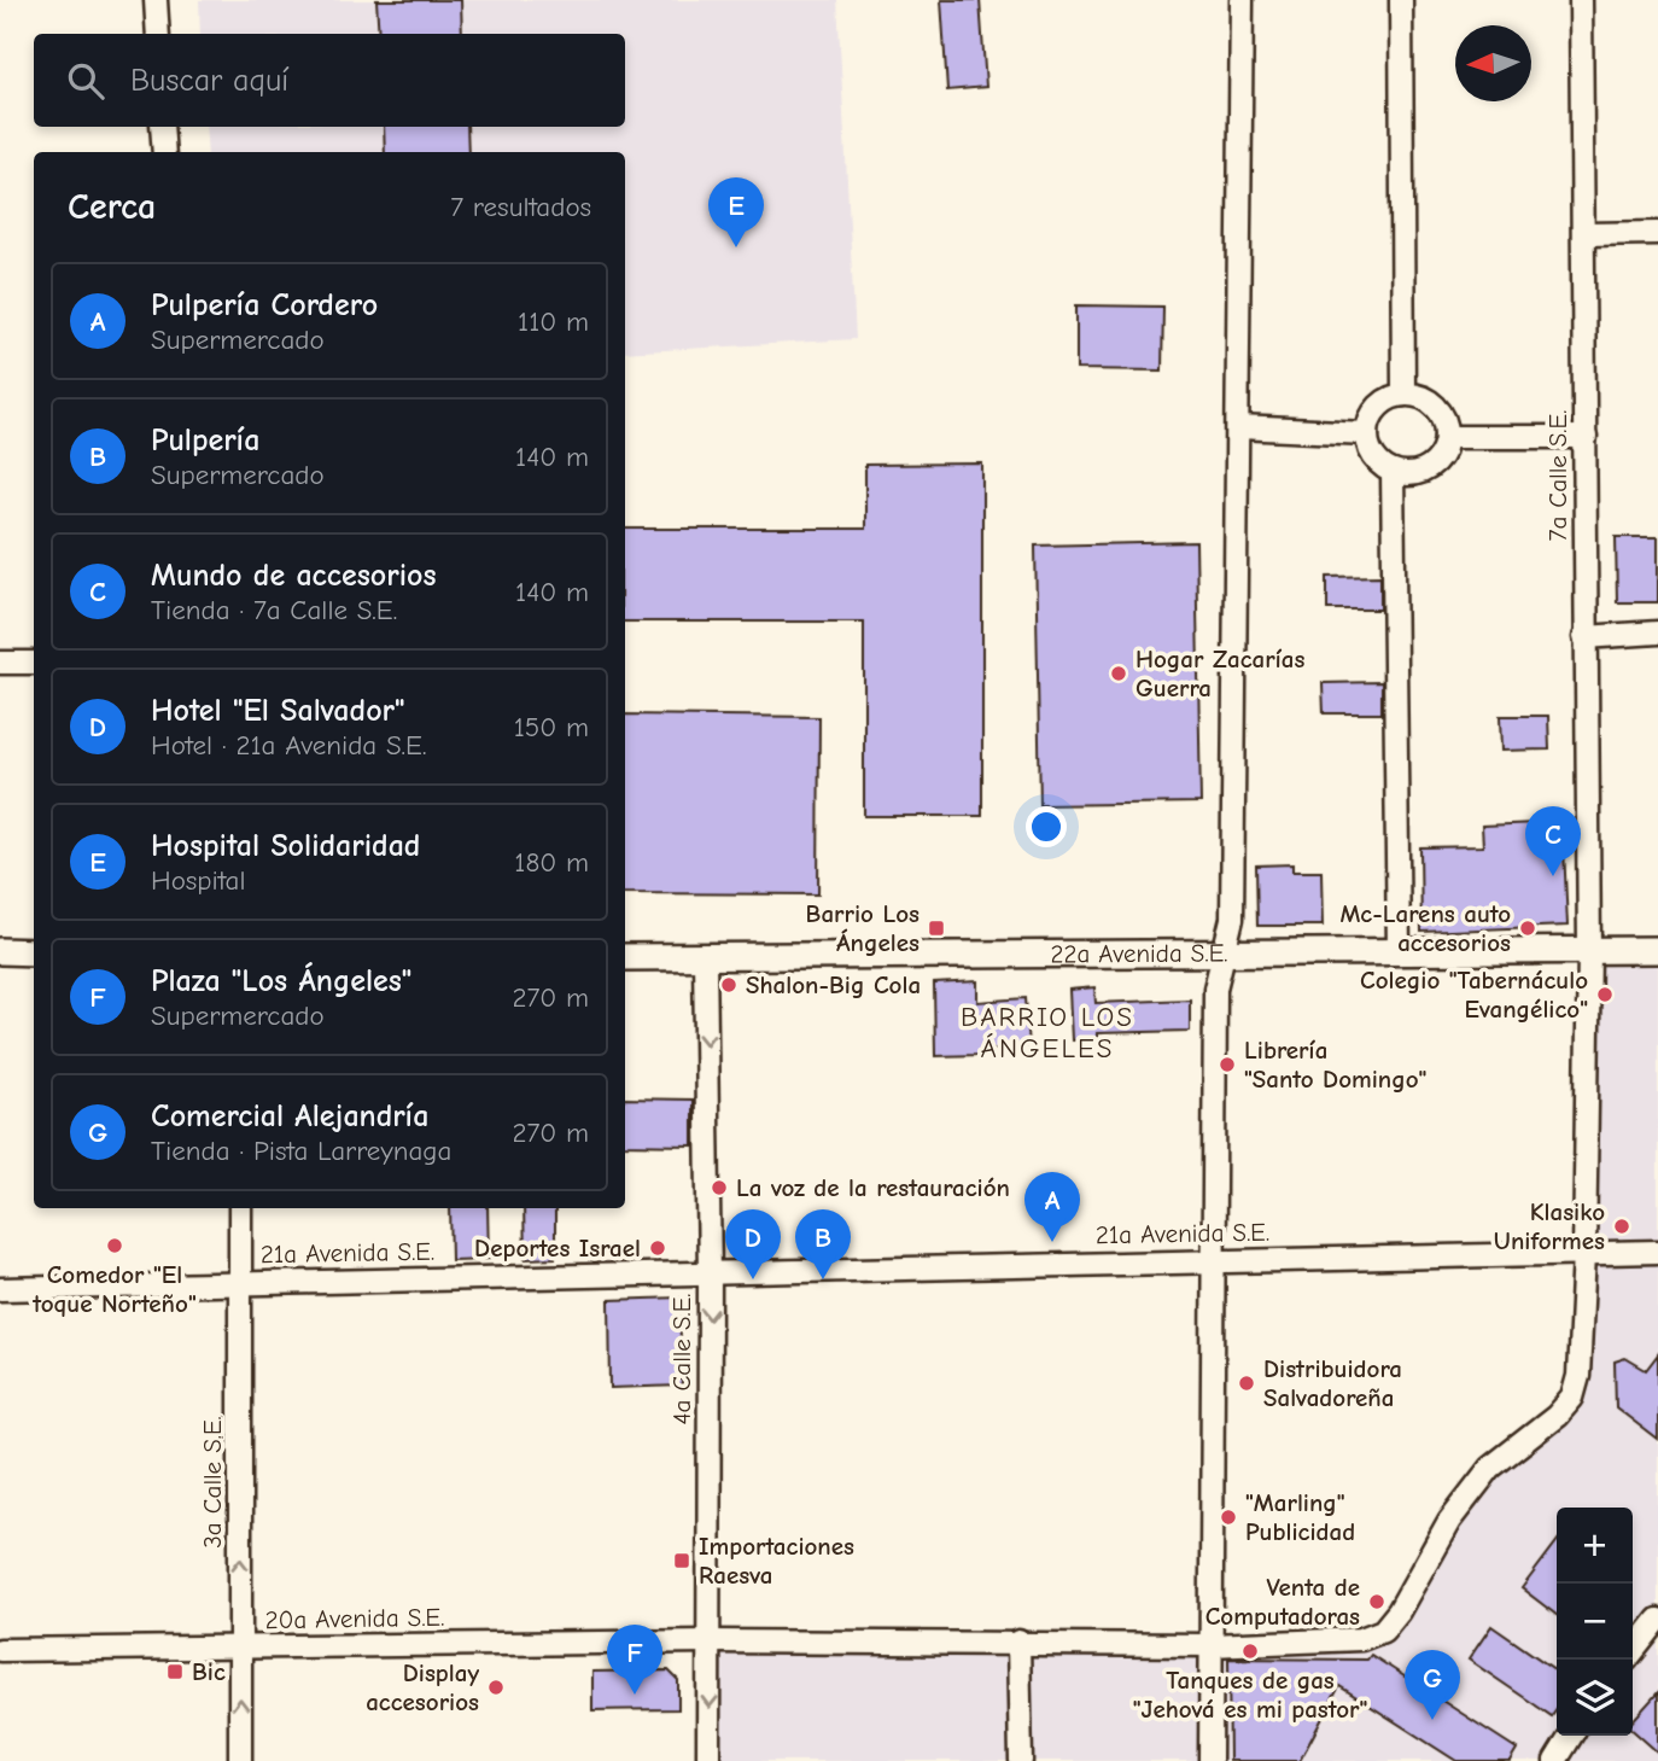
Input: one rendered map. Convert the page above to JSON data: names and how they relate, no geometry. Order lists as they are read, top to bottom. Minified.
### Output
{"streets":{"street":["7a Calle S.E.","22a Avenida S.E.","21a Avenida S.E.","4a Calle S.E.","3a Calle S.E.","20a Avenida S.E."]},"crossings":[["7a Calle S.E.","22a Avenida S.E."],["7a Calle S.E.","21a Avenida S.E."],["7a Calle S.E.","20a Avenida S.E."],["22a Avenida S.E.","4a Calle S.E."],["21a Avenida S.E.","4a Calle S.E."],["21a Avenida S.E.","3a Calle S.E."],["4a Calle S.E.","20a Avenida S.E."],["3a Calle S.E.","20a Avenida S.E."]],"one_way":["4a Calle S.E.","3a Calle S.E."],"districts":["BARRIO LOS ÁNGELES"],"places":{"other":["Hogar Zacarías Guerra","Mc-Larens auto accesorios","Shalon-Big Cola","Colegio \"Tabernáculo Evangélico\"","Librería \"Santo Domingo\"","La voz de la restauración","Klasiko Uniformes","Comedor \"El toque Norteño\"","Deportes Israel","Distribuidora Salvadoreña","\"Marling\" Publicidad","Venta de Computadoras","Tanques de gas \"Jehová es mi pastor\"","Display accesorios"],"transit":["Barrio Los Ángeles","Importaciones Raesva","Bic"]},"north":"left","page":{"search":"Buscar aquí","heading":["Cerca","7 resultados"],"pins":["E","C","A","B","D","F","G"],"list":[{"mark":"A","name":"Pulpería Cordero","note":"Supermercado","value":"110 m"},{"mark":"B","name":"Pulpería","note":"Supermercado","value":"140 m"},{"mark":"C","name":"Mundo de accesorios","note":"Tienda · 7a Calle S.E.","value":"140 m"},{"mark":"D","name":"Hotel \"El Salvador\"","note":"Hotel · 21a Avenida S.E.","value":"150 m"},{"mark":"E","name":"Hospital Solidaridad","note":"Hospital","value":"180 m"},{"mark":"F","name":"Plaza \"Los Ángeles\"","note":"Supermercado","value":"270 m"},{"mark":"G","name":"Comercial Alejandría","note":"Tienda · Pista Larreynaga","value":"270 m"}],"map_buttons":["+","−"]}}
